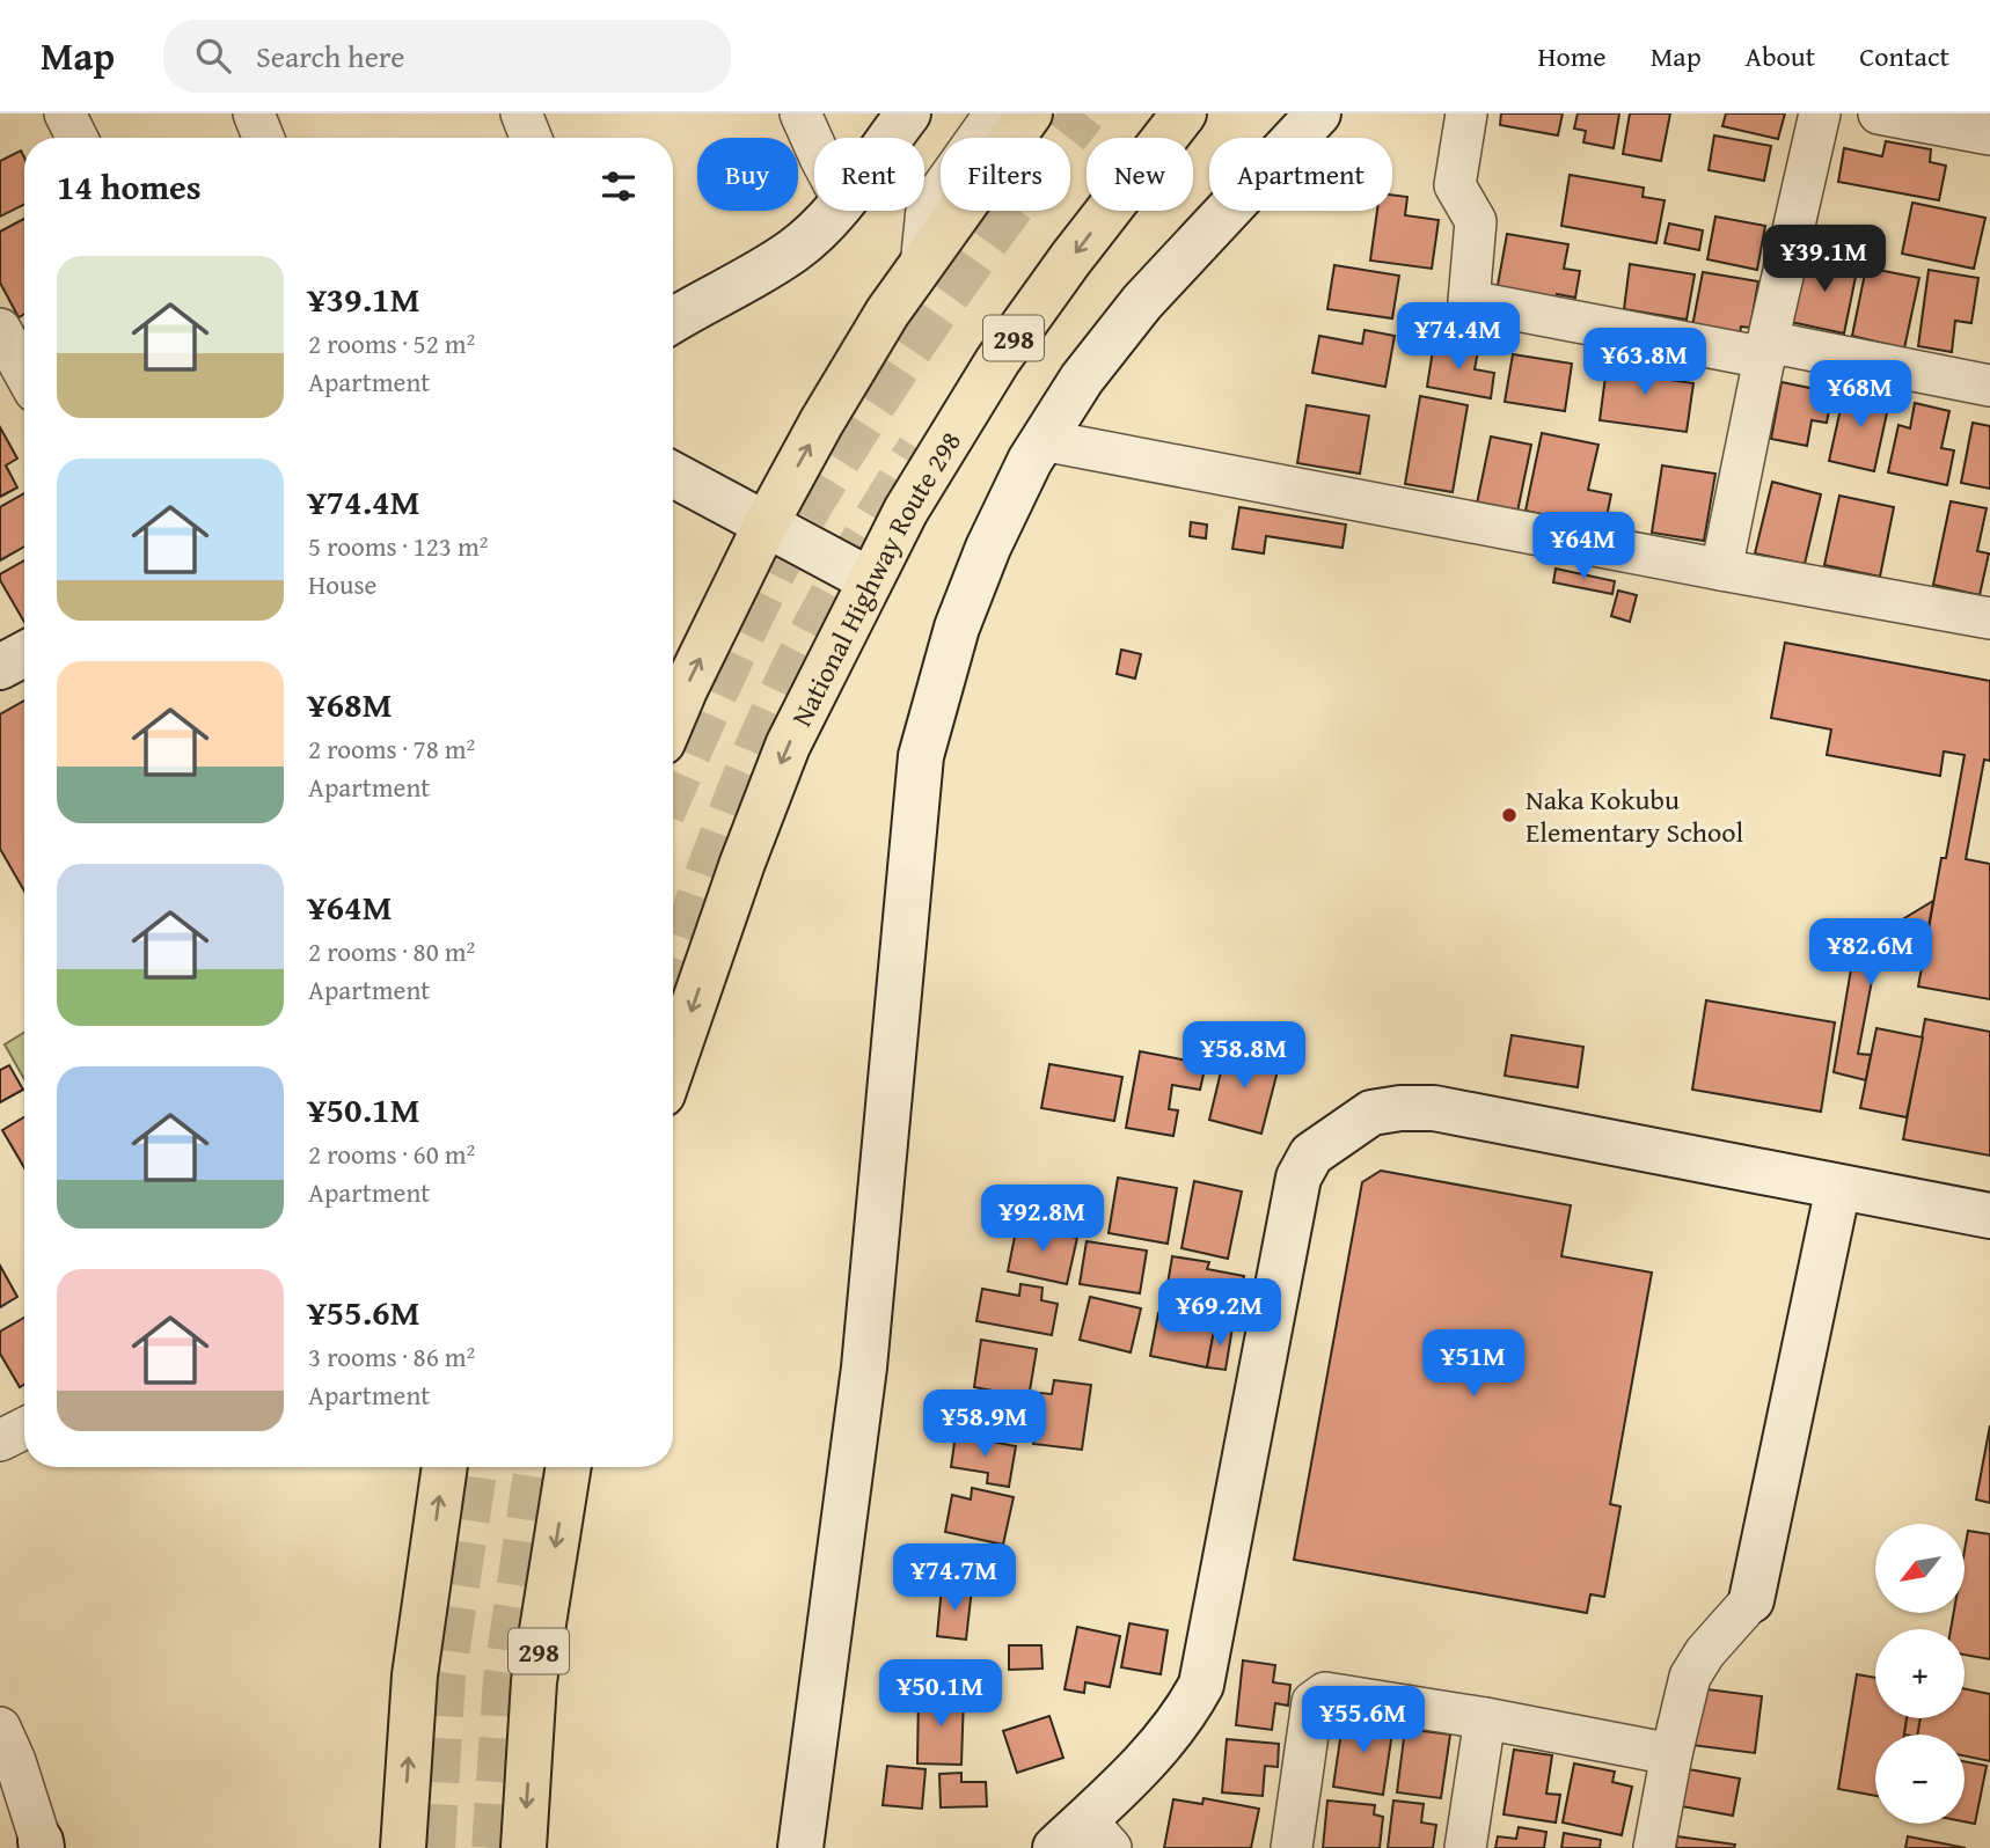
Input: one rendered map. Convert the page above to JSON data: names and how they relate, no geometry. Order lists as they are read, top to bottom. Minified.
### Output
{"streets":{"highway":["298","National Highway Route 298"]},"places":["Naka Kokubu Elementary School"],"north":"bottom left","page":{"header":"Map","search":"Search here","nav":["Home","Map","About","Contact"],"chip":["Buy","Rent","Filters","New","Apartment"],"heading":"14 homes","price":["¥39.1M","¥74.4M","¥63.8M","¥68M","¥64M","¥82.6M","¥58.8M","¥92.8M","¥69.2M","¥51M","¥58.9M","¥74.7M","¥50.1M","¥55.6M"],"list":[{"name":"¥39.1M","note":"2 rooms · 52 m² · Apartment"},{"name":"¥74.4M","note":"5 rooms · 123 m² · House"},{"name":"¥68M","note":"2 rooms · 78 m² · Apartment"},{"name":"¥64M","note":"2 rooms · 80 m² · Apartment"},{"name":"¥50.1M","note":"2 rooms · 60 m² · Apartment"},{"name":"¥55.6M","note":"3 rooms · 86 m² · Apartment"}],"map_buttons":["+","−"]}}
